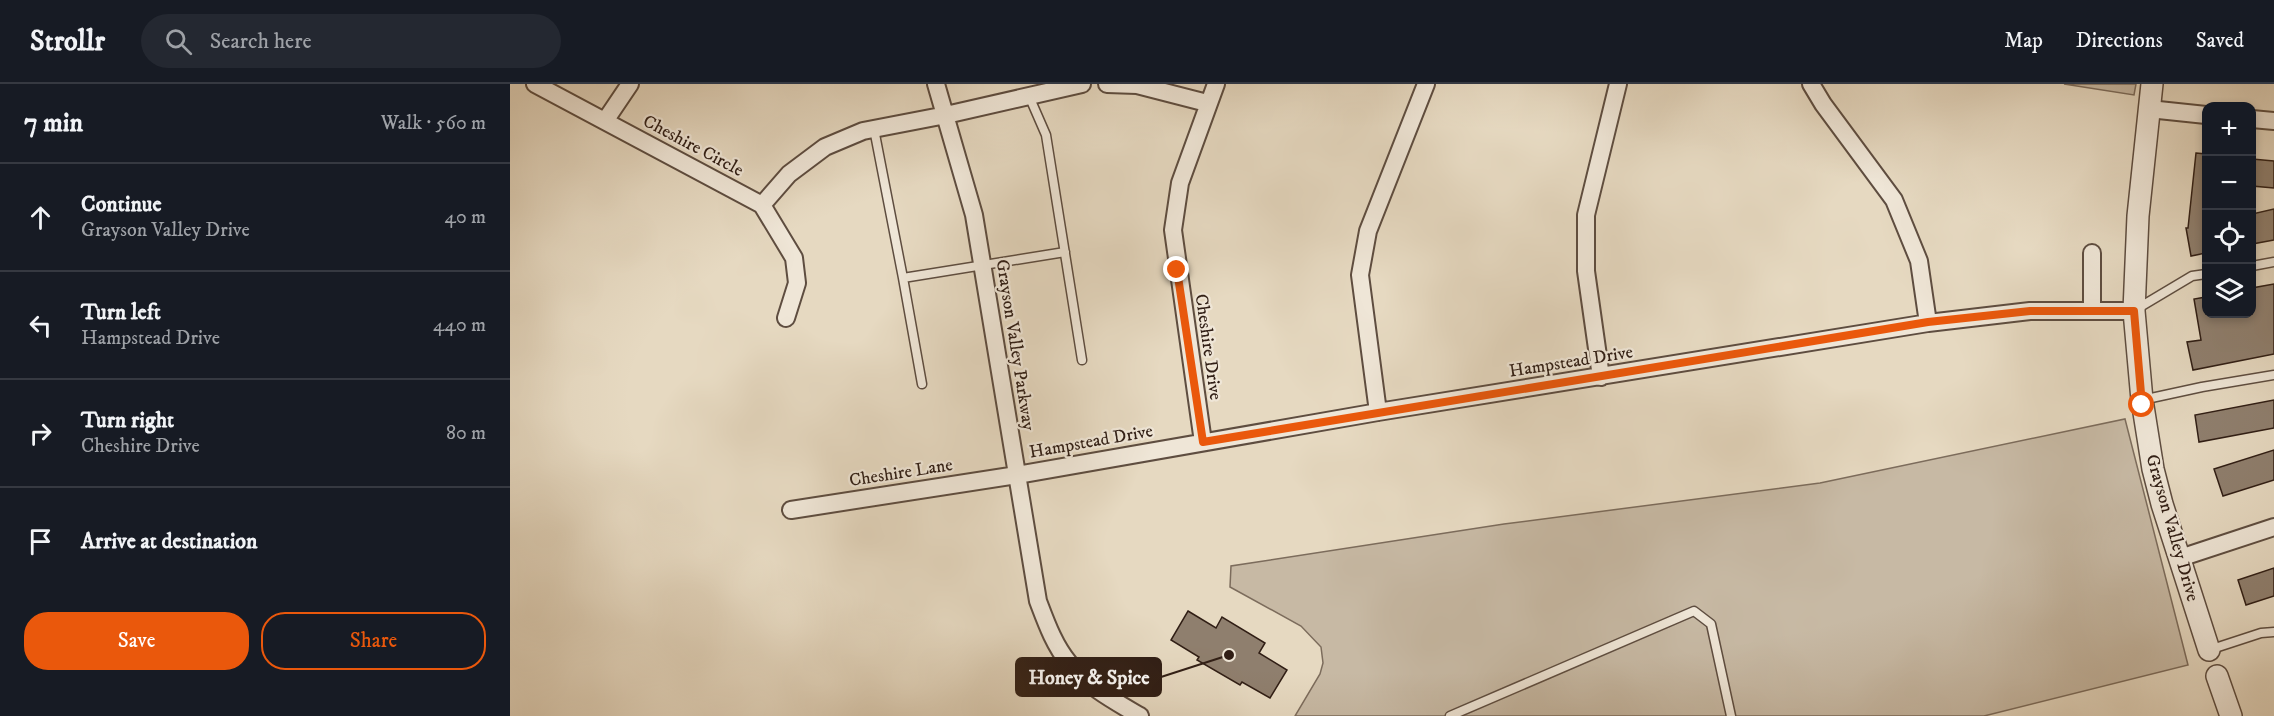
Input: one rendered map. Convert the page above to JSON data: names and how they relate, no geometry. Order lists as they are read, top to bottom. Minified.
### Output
{"streets":{"street":["Cheshire Circle","Grayson Valley Parkway","Cheshire Drive","Hampstead Drive","Cheshire Lane","Grayson Valley Drive"]},"crossings":[["Grayson Valley Parkway","Hampstead Drive"],["Grayson Valley Parkway","Cheshire Lane"],["Cheshire Drive","Hampstead Drive"],["Hampstead Drive","Cheshire Lane"],["Hampstead Drive","Grayson Valley Drive"]],"places":["Honey & Spice"],"page":{"header":"Strollr","search":"Search here","nav":["Map","Directions","Saved"],"heading":["7 min","Walk · 560 m"],"map_buttons":["+","−"],"list":[["Continue","Grayson Valley Drive","40 m"],["Turn left","Hampstead Drive","440 m"],["Turn right","Cheshire Drive","80 m"],"Arrive at destination"],"buttons":["Save","Share"]}}
